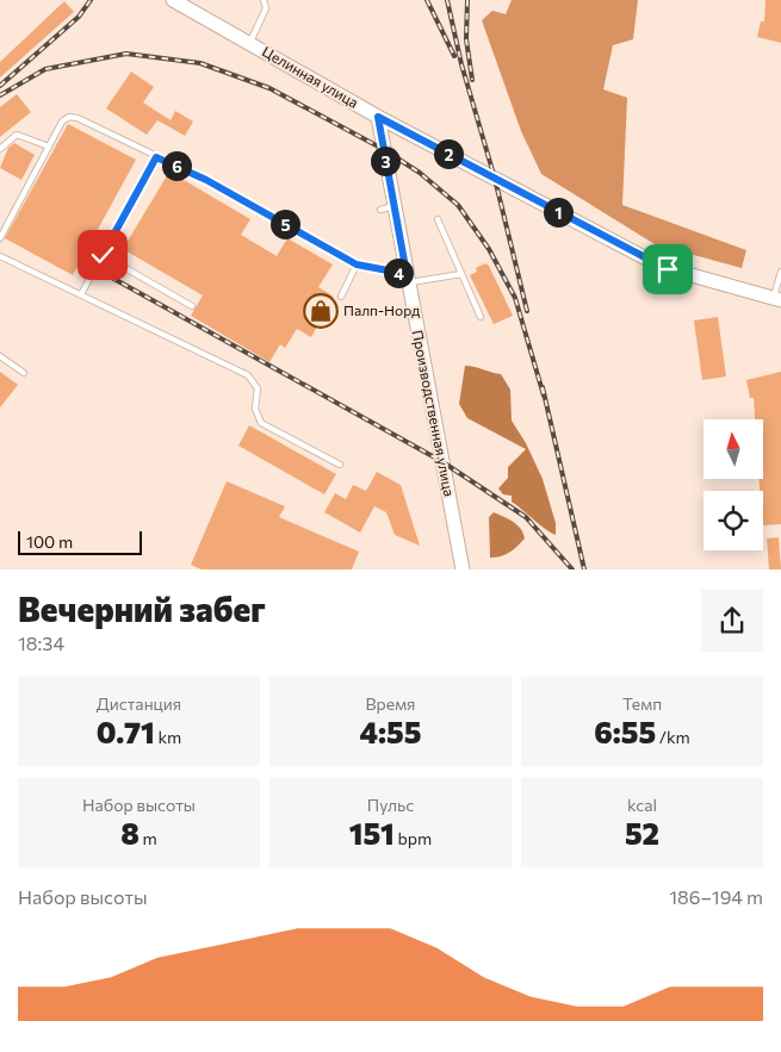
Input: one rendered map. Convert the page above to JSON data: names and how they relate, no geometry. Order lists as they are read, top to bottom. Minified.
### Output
{"streets":{"street":["Целинная улица","Производственная улица"]},"crossings":[["Целинная улица","Производственная улица"]],"places":{"shop":["Палп-Норд"]},"scale_bar":"100 m","north":"top","page":{"pins":["2","3","6","1","5","4"],"scale":"100 m","heading":["Вечерний забег","18:34"],"stats":[["Дистанция","0.71 km"],["Время","4:55"],["Темп","6:55 /km"],["Набор высоты","8 m"],["Пульс","151 bpm"],["kcal","52"]],"chart":["Набор высоты","186–194 m"]}}
